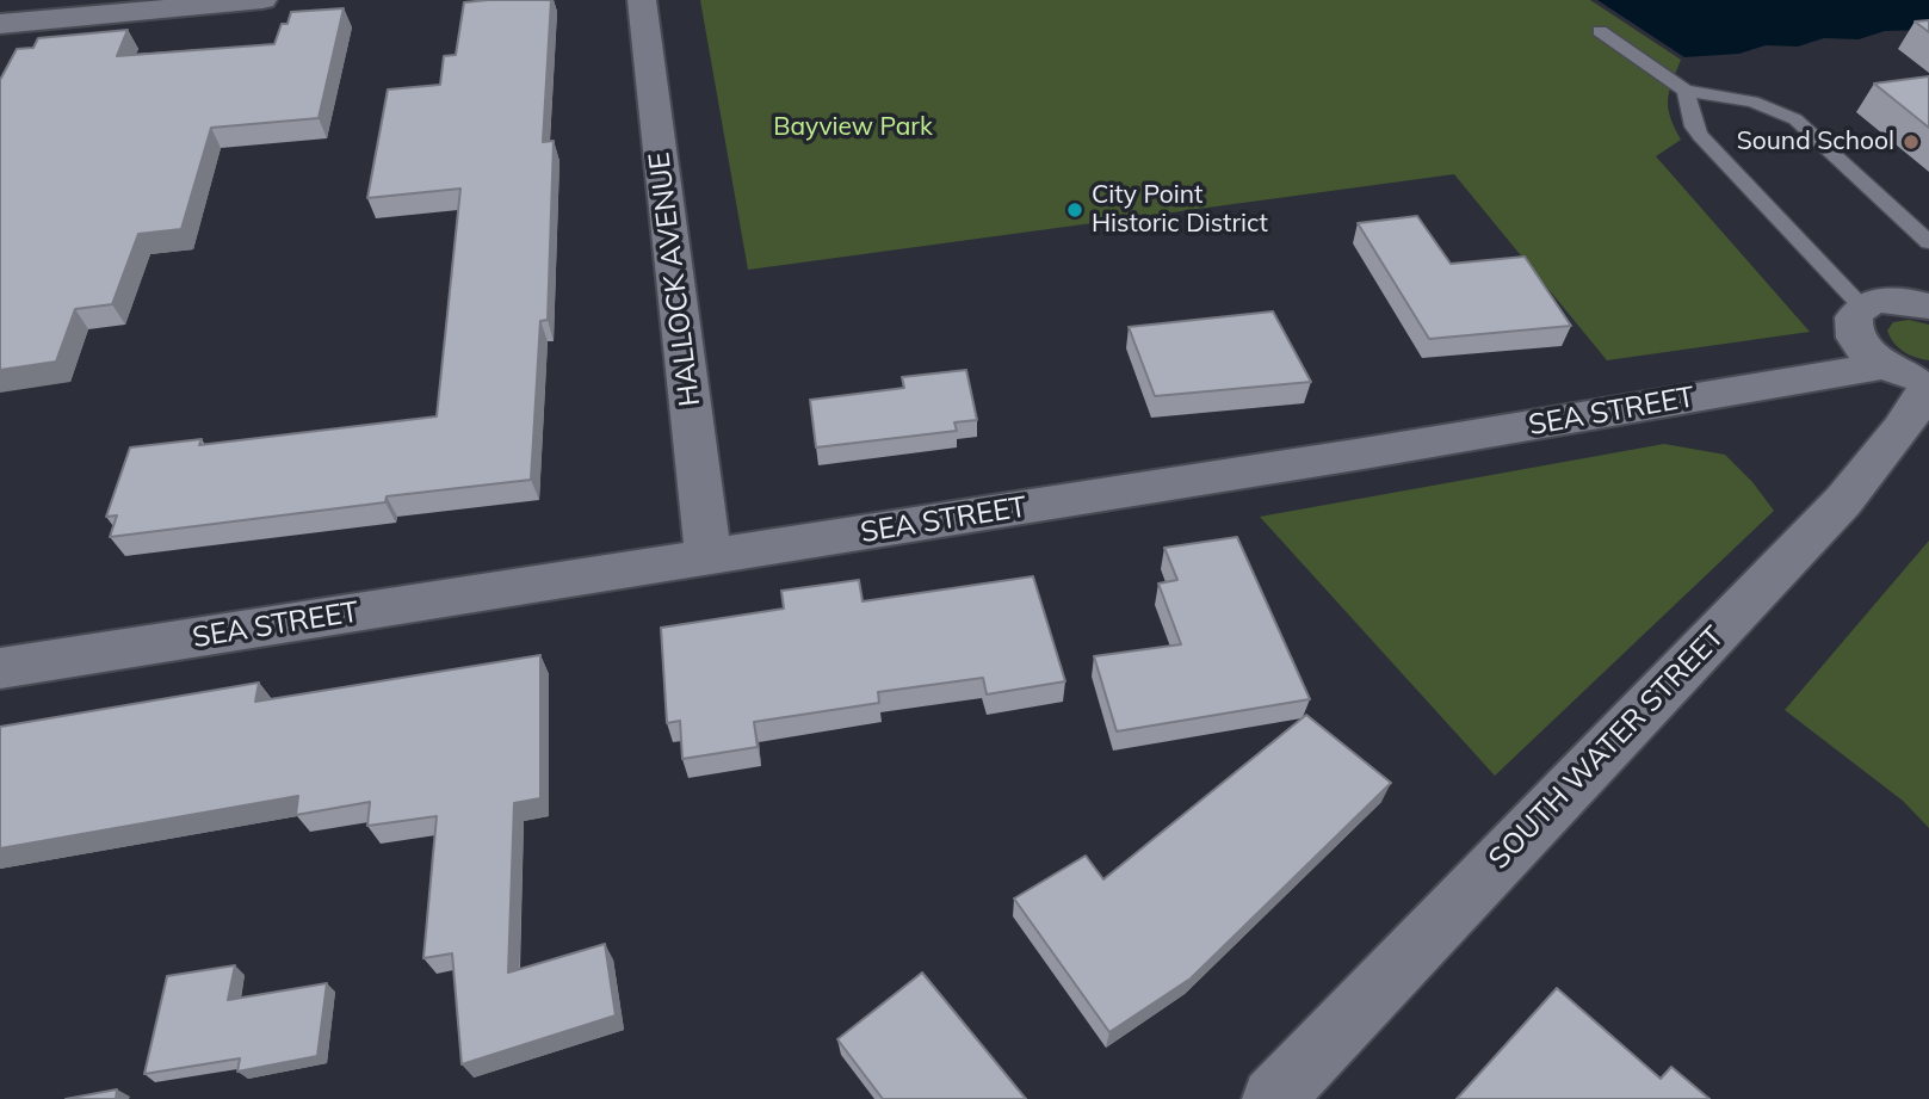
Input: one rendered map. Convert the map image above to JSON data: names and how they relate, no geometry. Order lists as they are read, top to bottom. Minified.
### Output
{"streets":{"street":["HALLOCK AVENUE","SEA STREET","SOUTH WATER STREET"]},"crossings":[["HALLOCK AVENUE","SEA STREET"],["SEA STREET","SOUTH WATER STREET"]],"parks":["Bayview Park"],"places":["Sound School","City Point Historic District"]}
